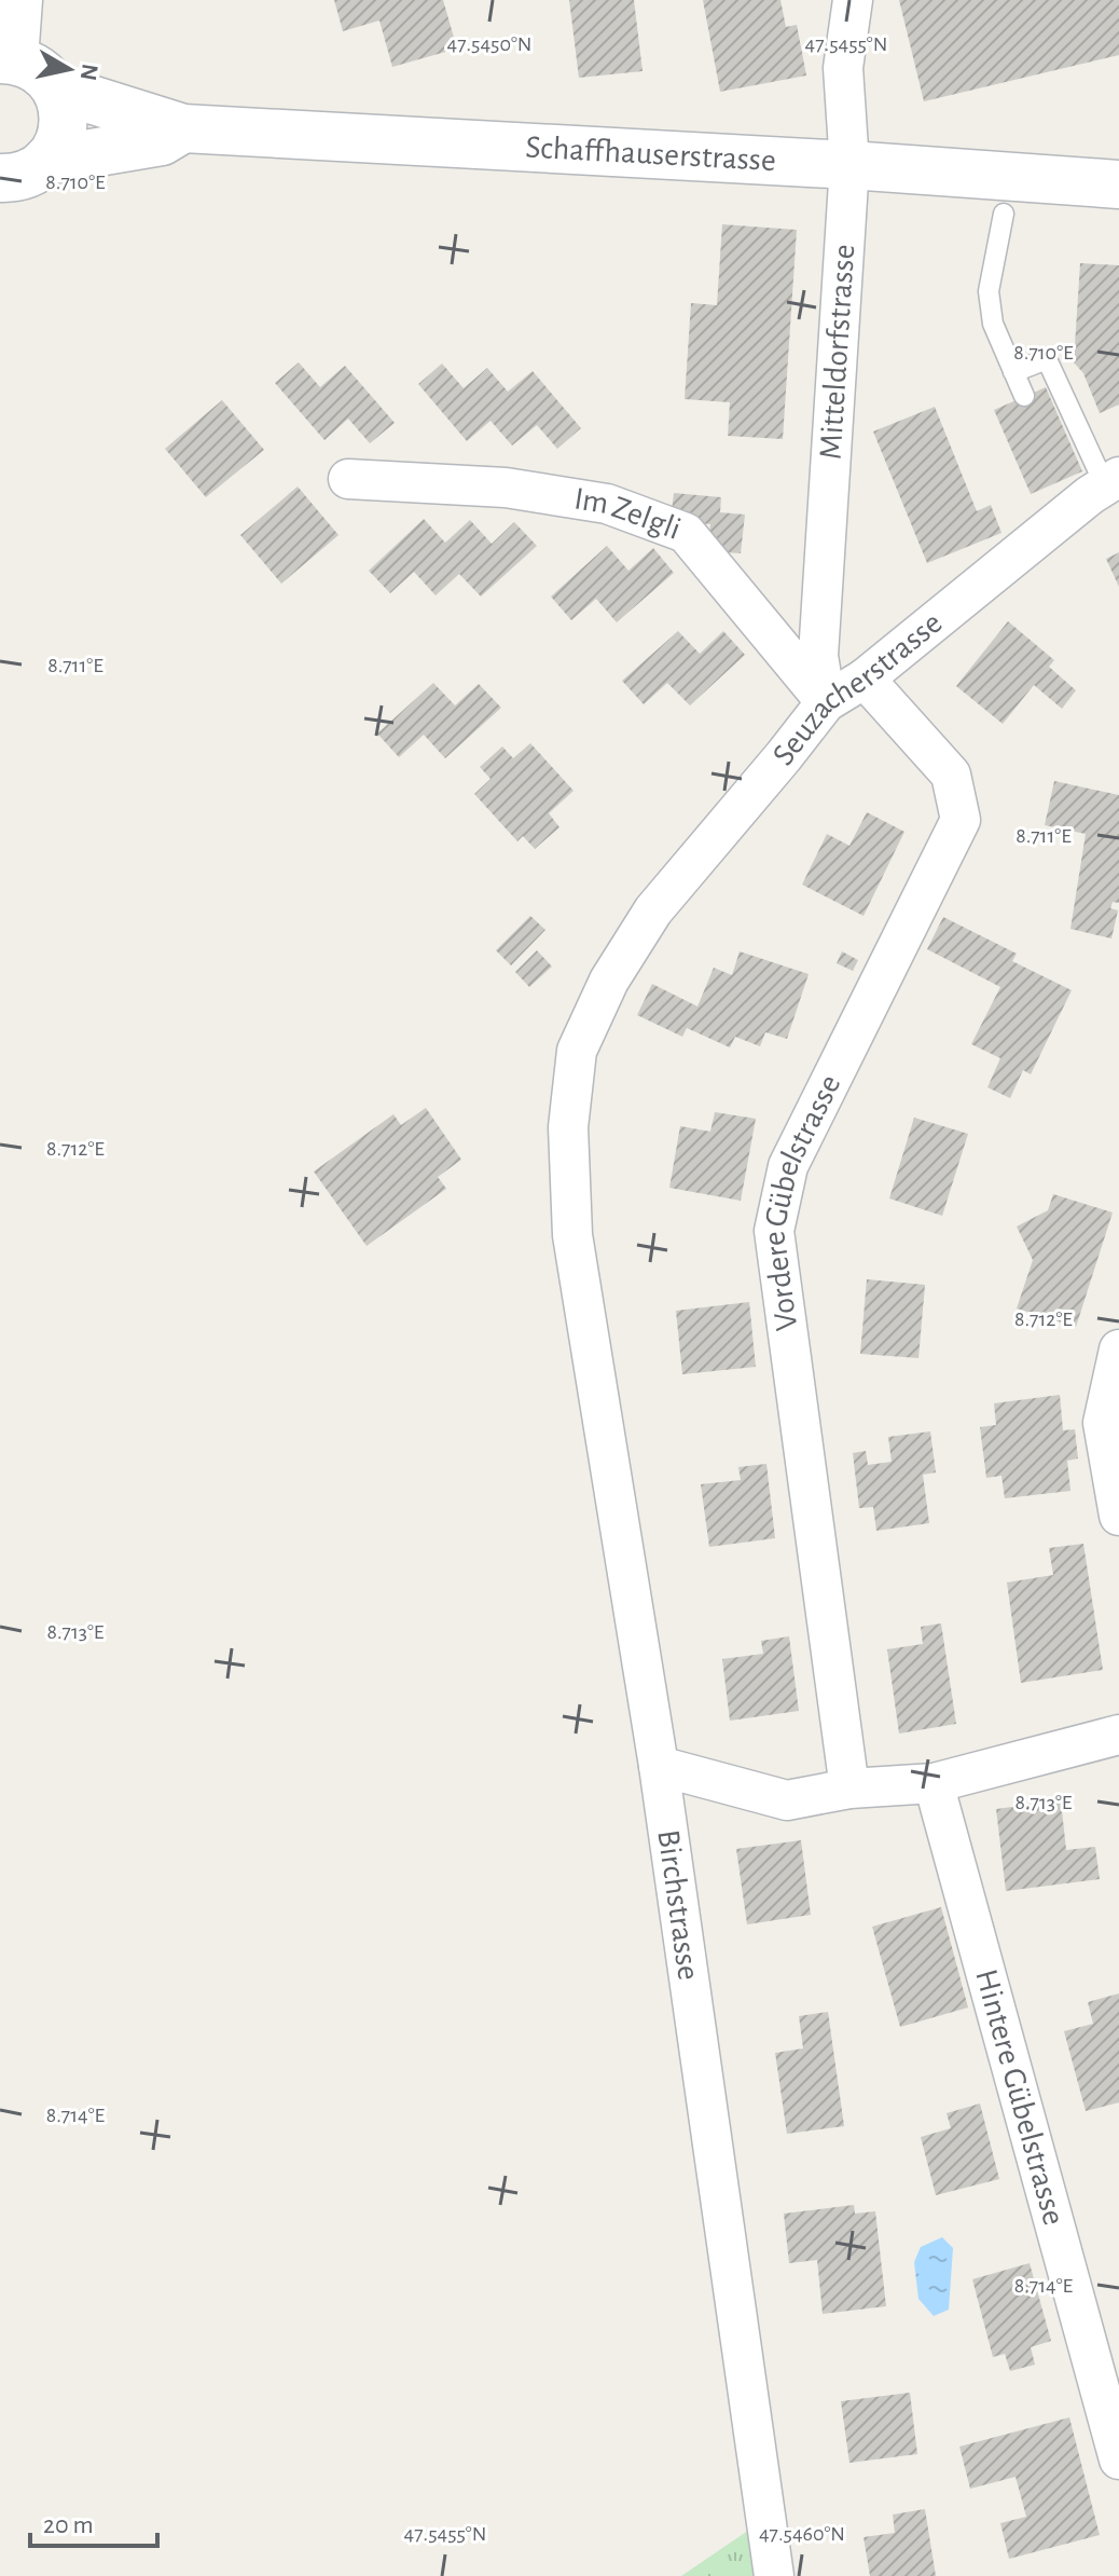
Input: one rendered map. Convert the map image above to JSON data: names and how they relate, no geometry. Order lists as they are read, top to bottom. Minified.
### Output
{"streets":{"street":["Schaffhauserstrasse","Mitteldorfstrasse","Im Zelgli","Seuzacherstrasse","Vordere Gübelstrasse","Birchstrasse","Hintere Gübelstrasse"]},"crossings":[["Schaffhauserstrasse","Mitteldorfstrasse"],["Mitteldorfstrasse","Im Zelgli"],["Mitteldorfstrasse","Seuzacherstrasse"],["Im Zelgli","Seuzacherstrasse"],["Seuzacherstrasse","Vordere Gübelstrasse"],["Seuzacherstrasse","Birchstrasse"]],"scale_bar":"20 m","north":"right","coordinates":["47.5450°N","47.5455°N","8.710°E","8.711°E","8.712°E","8.713°E","8.714°E","47.5460°N"]}
